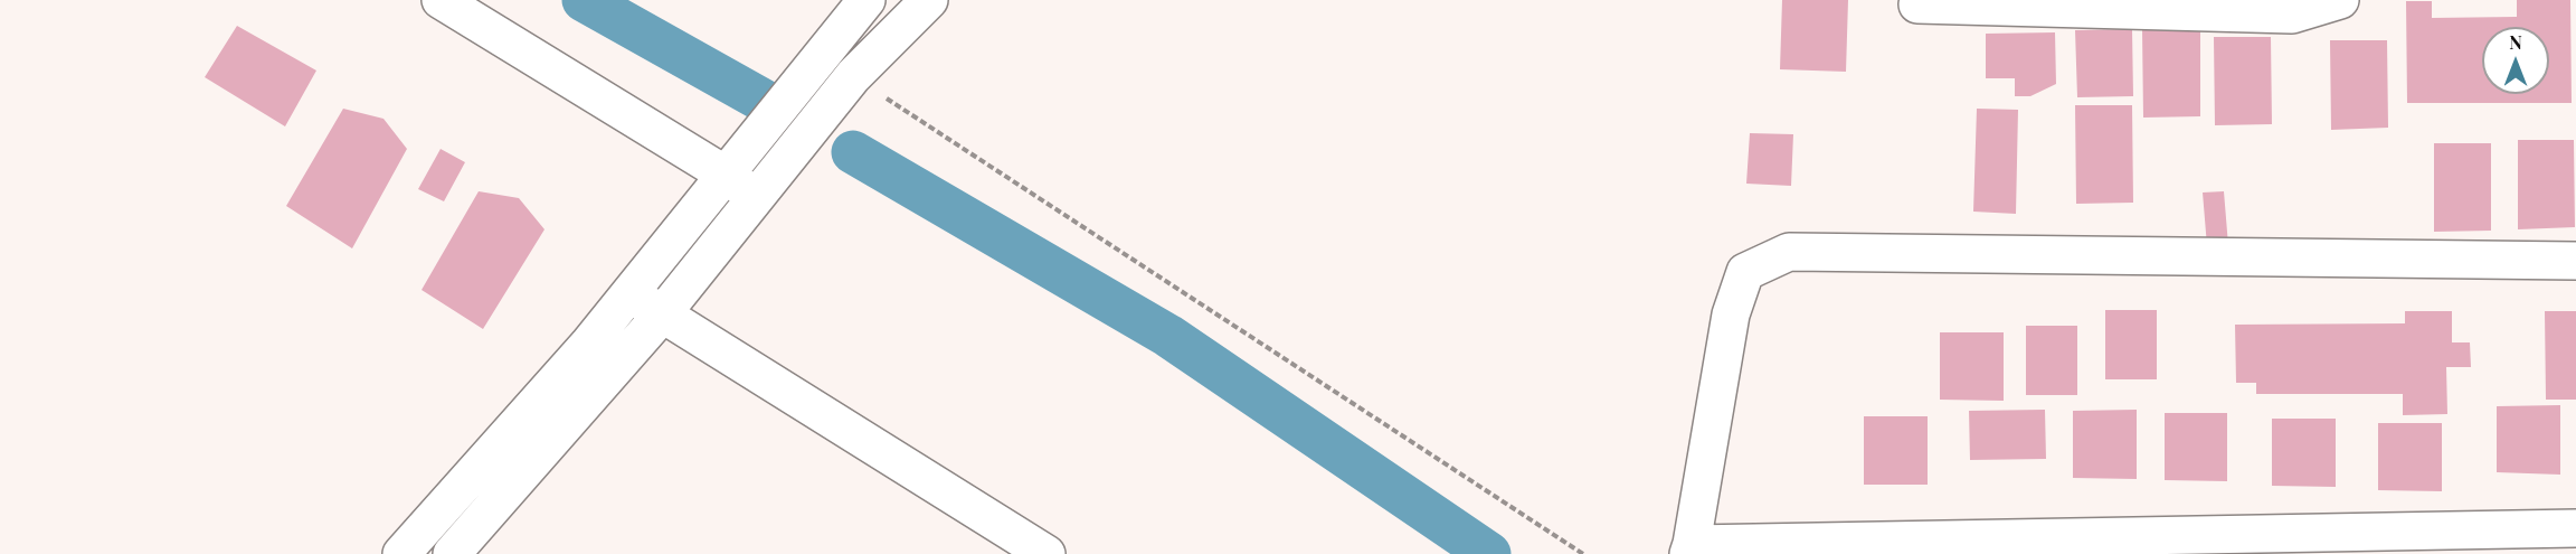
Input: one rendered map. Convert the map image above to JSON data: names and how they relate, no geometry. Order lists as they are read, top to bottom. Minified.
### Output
{"north":"top"}
